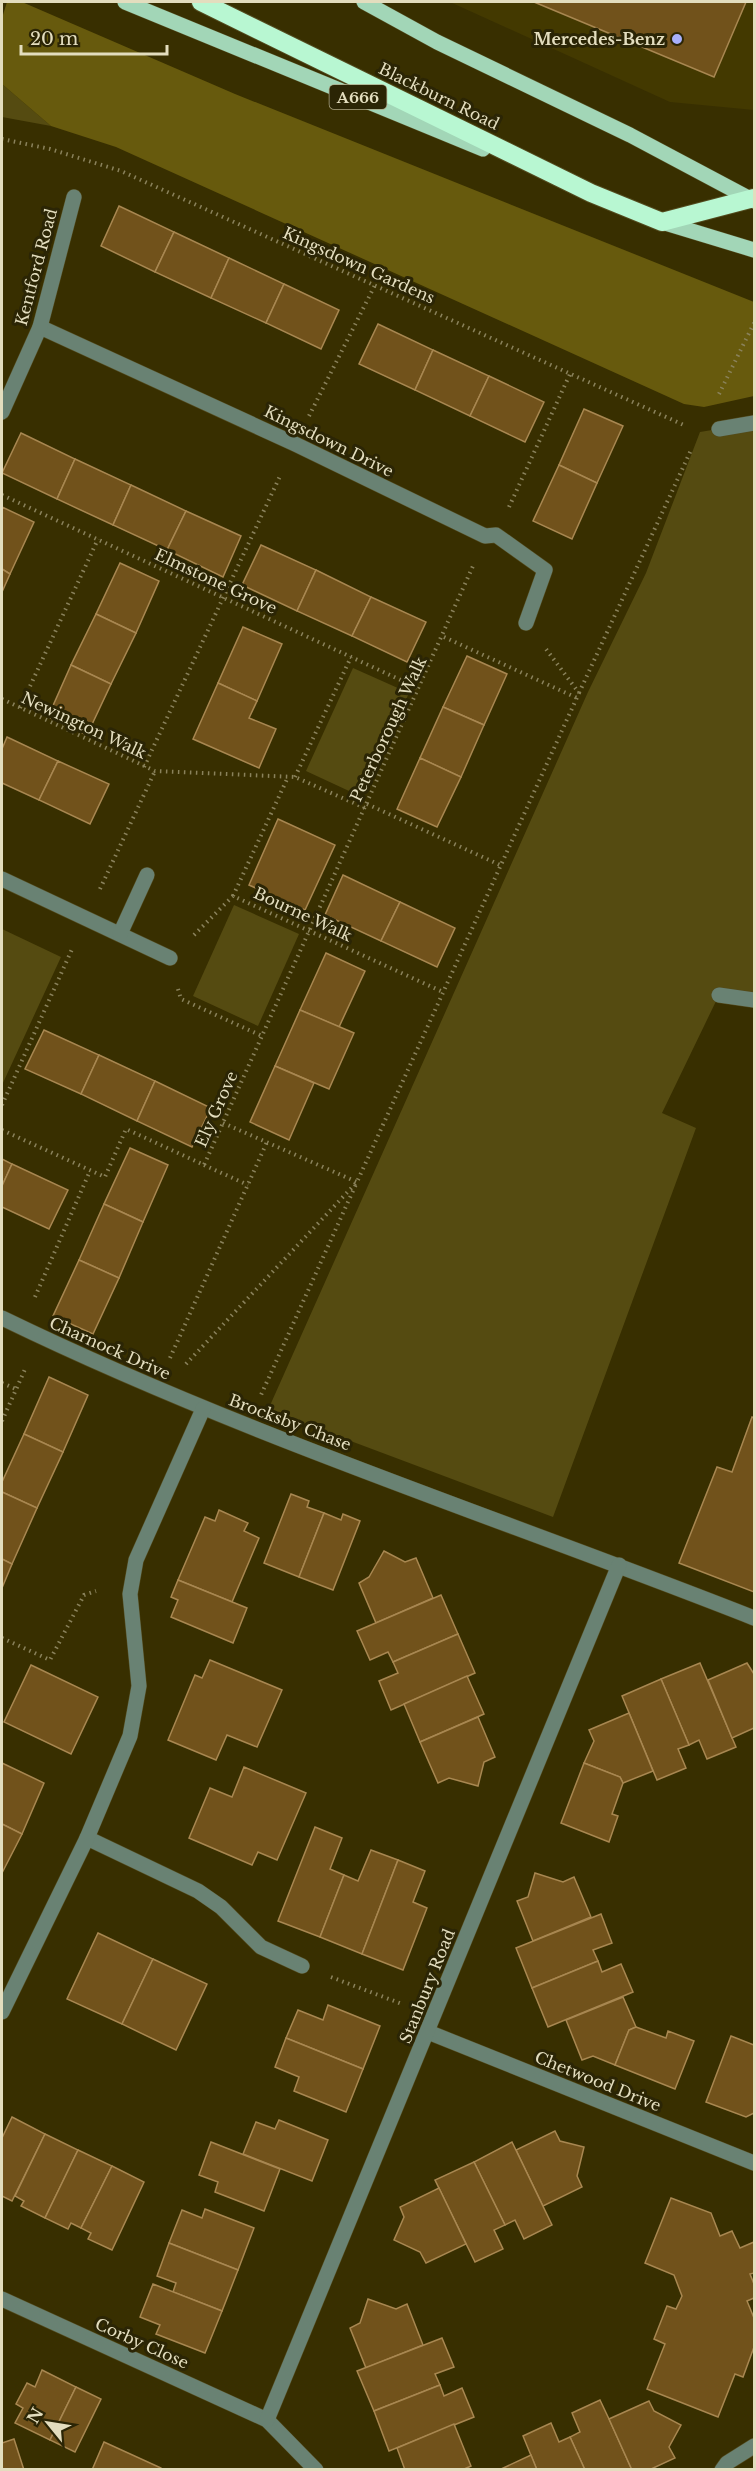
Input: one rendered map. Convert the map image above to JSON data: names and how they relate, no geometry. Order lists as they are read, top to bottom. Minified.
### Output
{"streets":{"highway":["Blackburn Road","A666"],"street":["Kentford Road","Kingsdown Drive","Charnock Drive","Brocksby Chase","Stanbury Road","Chetwood Drive","Corby Close"],"path":["Kingsdown Gardens","Elmstone Grove","Newington Walk","Peterborough Walk","Bourne Walk","Ely Grove"]},"crossings":[["Blackburn Road","A666"],["Kingsdown Gardens","Peterborough Walk"],["Kentford Road","Kingsdown Drive"],["Kingsdown Drive","Peterborough Walk"],["Elmstone Grove","Peterborough Walk"],["Newington Walk","Peterborough Walk"],["Peterborough Walk","Bourne Walk"],["Peterborough Walk","Ely Grove"],["Bourne Walk","Ely Grove"],["Charnock Drive","Brocksby Chase"],["Brocksby Chase","Stanbury Road"],["Stanbury Road","Chetwood Drive"],["Stanbury Road","Corby Close"]],"places":["Mercedes-Benz"],"scale_bar":"20 m","north":"top left"}
